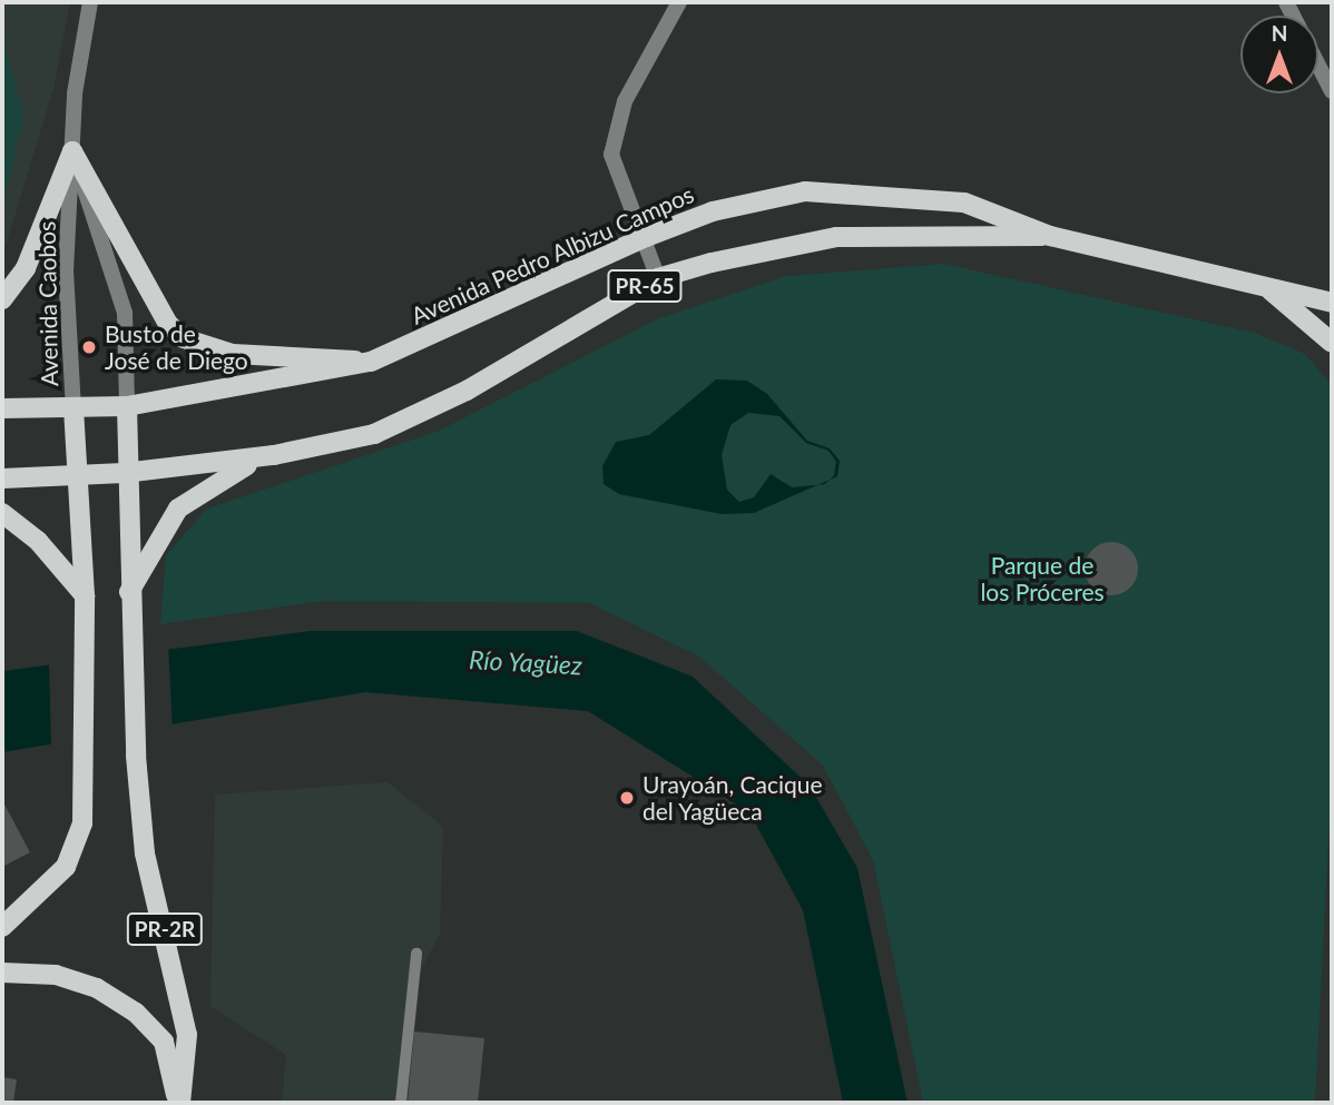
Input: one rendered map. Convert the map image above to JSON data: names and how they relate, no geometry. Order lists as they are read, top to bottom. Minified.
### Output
{"streets":{"main road":["Avenida Pedro Albizu Campos","PR-65","PR-2R"],"street":["Avenida Caobos"]},"crossings":[["Avenida Pedro Albizu Campos","Avenida Caobos"],["Avenida Pedro Albizu Campos","PR-2R"],["Avenida Caobos","PR-2R"]],"water":["Río Yagüez"],"parks":["Parque de los Próceres"],"places":["Busto de José de Diego","Urayoán, Cacique del Yagüeca"],"north":"top"}
